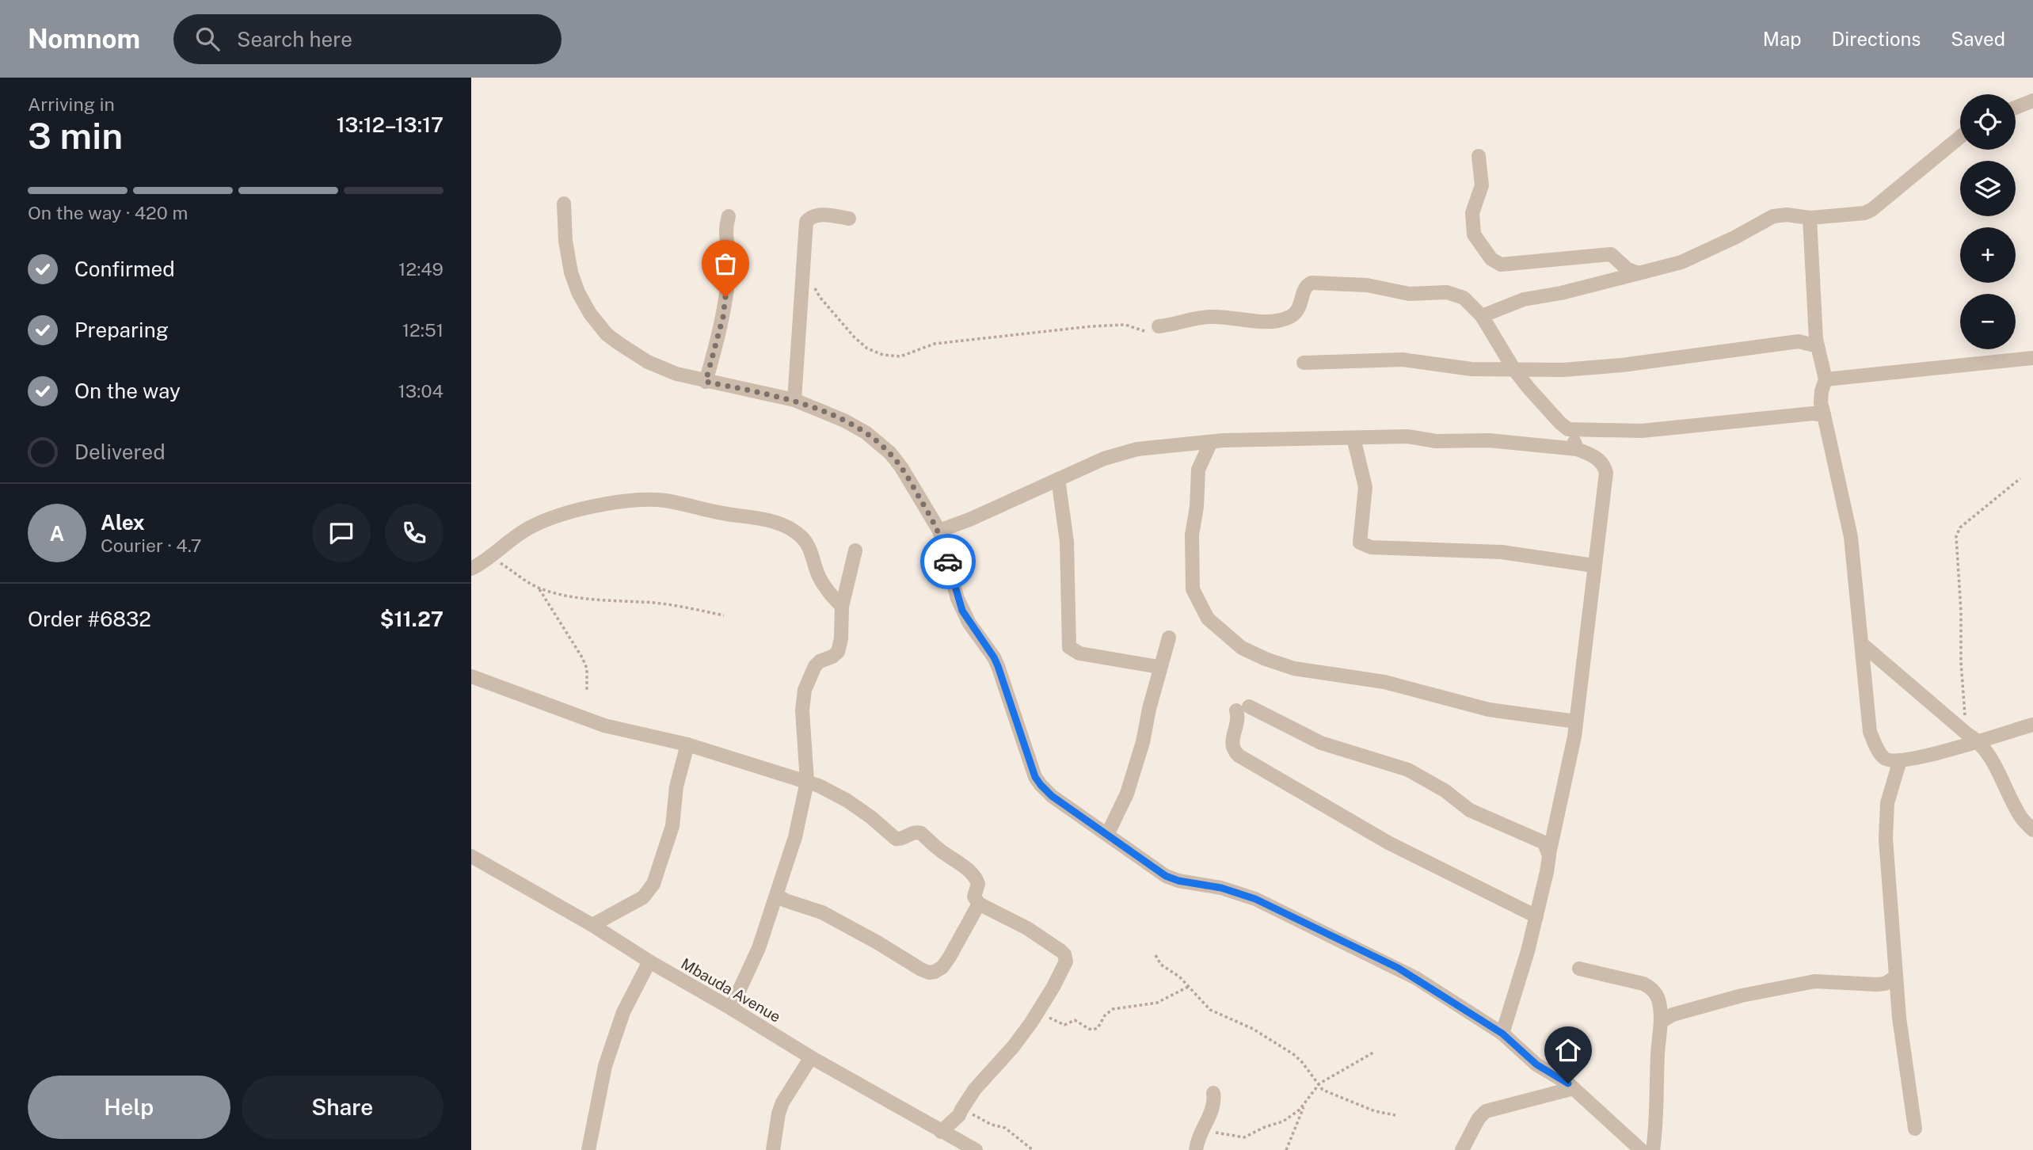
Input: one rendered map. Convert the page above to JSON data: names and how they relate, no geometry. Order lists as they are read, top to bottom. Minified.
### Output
{"streets":{"street":["Mbauda Avenue"]},"page":{"header":"Nomnom","search":"Search here","nav":["Map","Directions","Saved"],"heading":["3 min","Arriving in","13:12–13:17"],"panel":["Alex","Courier · 4.7","Order #6832","$11.27"],"map_buttons":["+","−"],"bar":"On the way · 420 m","list":[["Confirmed","12:49"],["Preparing","12:51"],["On the way","13:04"],"Delivered"],"round":"A","buttons":["Help","Share"]}}
